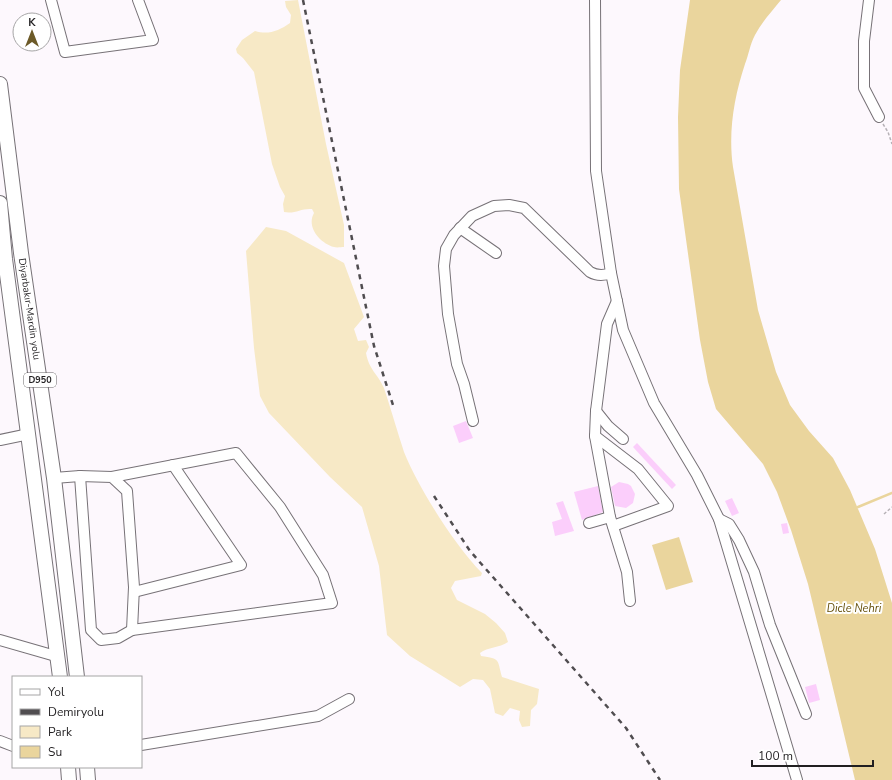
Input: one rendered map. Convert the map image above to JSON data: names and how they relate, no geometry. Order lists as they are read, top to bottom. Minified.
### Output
{"streets":{"highway":["Diyarbakır-Mardin yolu","D950"]},"water":["Dicle Nehri"],"legend":["Yol","Demiryolu","Park","Su"],"scale_bar":"100 m","north":"top"}
